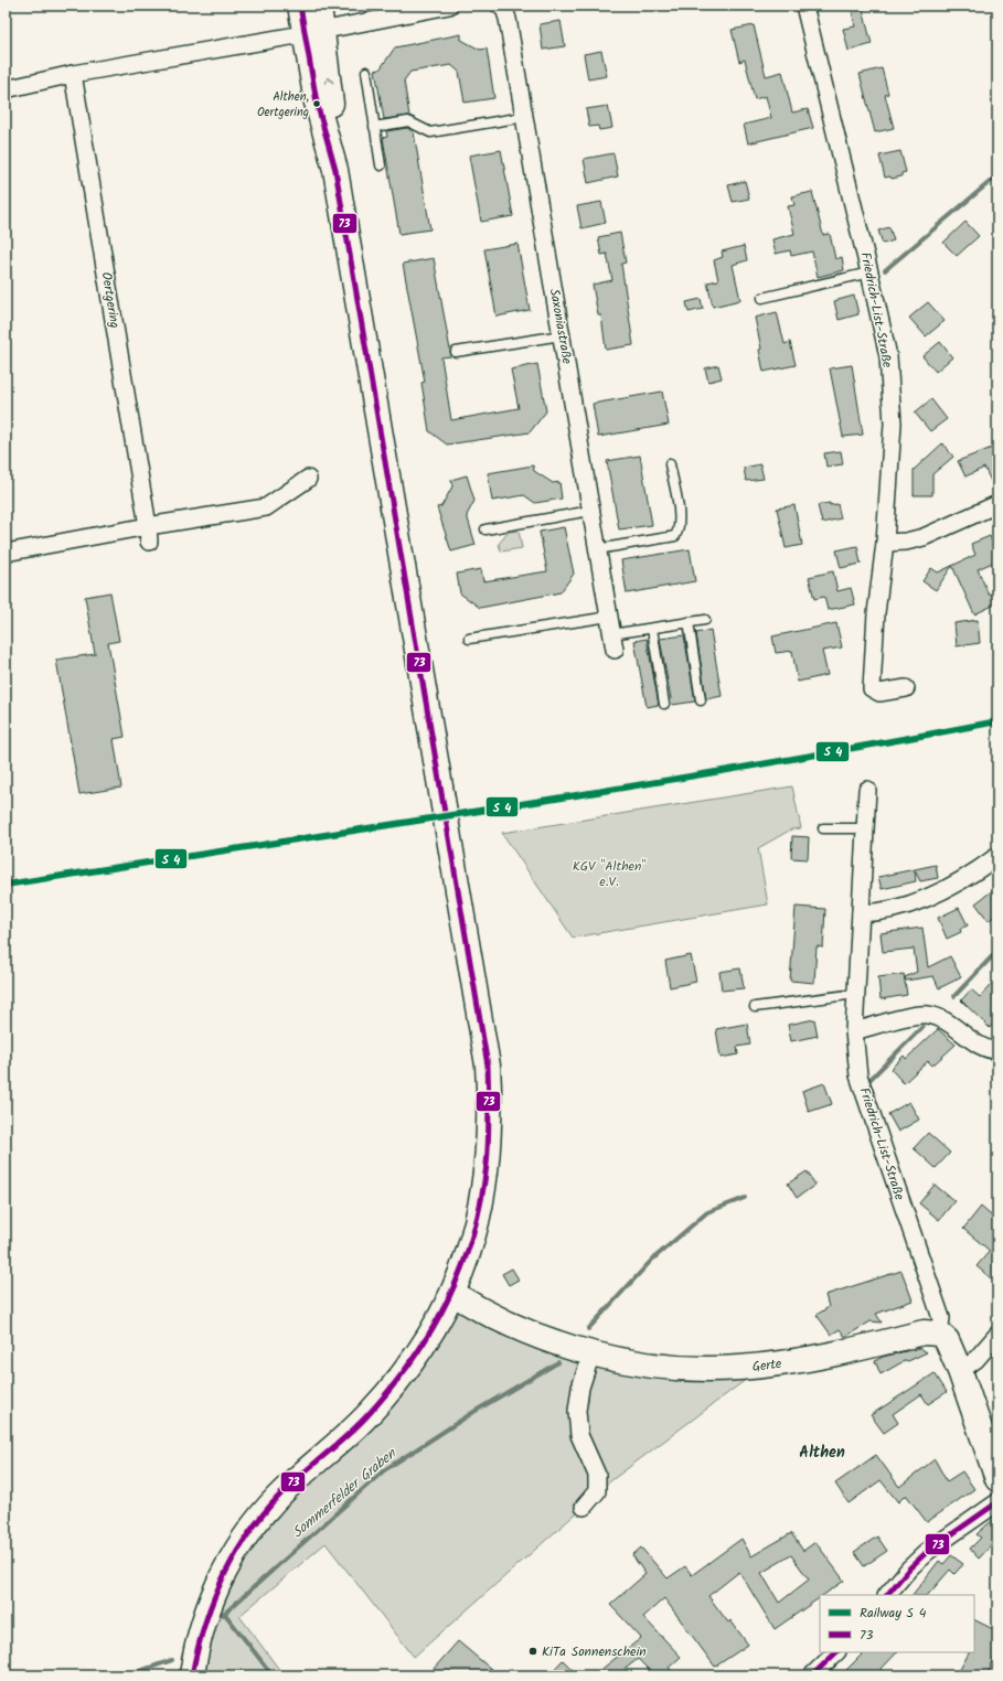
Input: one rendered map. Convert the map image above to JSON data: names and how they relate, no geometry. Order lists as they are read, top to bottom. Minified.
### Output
{"streets":{"main road":["Gerte"],"street":["Oertgering","Friedrich-List-Straße","Saxoniastraße"]},"crossings":[["Friedrich-List-Straße","Gerte"]],"districts":["Althen"],"water":["Sommerfelder Graben"],"parks":["KGV \"Althen\" e.V."],"places":["Althen, Oertgering","KiTa Sonnenschein"],"lines":["transit line 73"],"legend":["Railway S 4","73"]}
